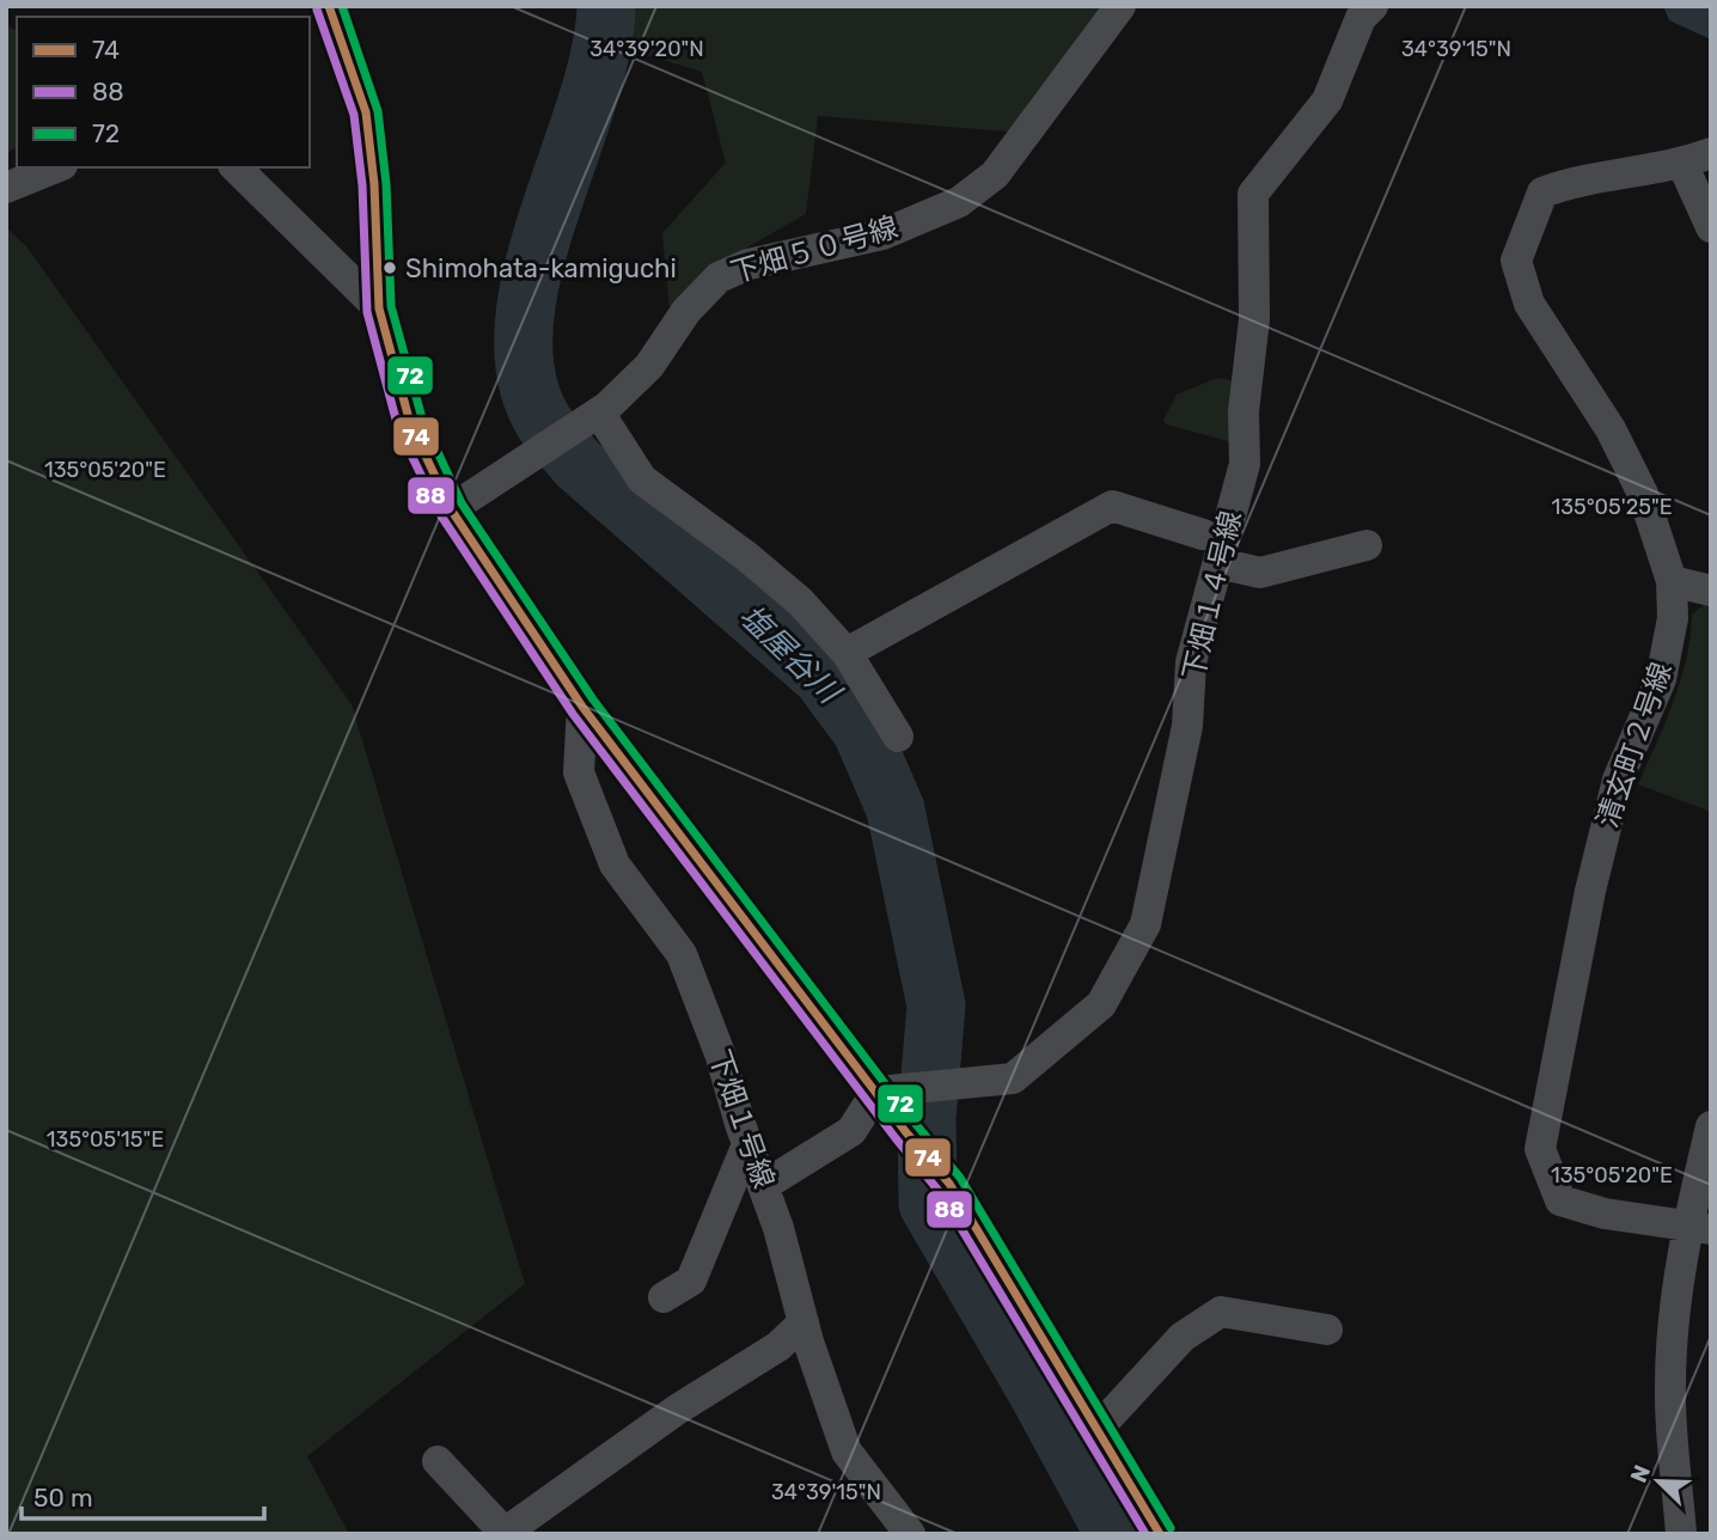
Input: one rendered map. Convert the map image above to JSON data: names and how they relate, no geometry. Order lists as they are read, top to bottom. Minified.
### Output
{"streets":{"street":["下畑５０号線","下畑１４号線","清玄町２号線","下畑１号線"]},"water":["塩屋谷川"],"places":["Shimohata-kamiguchi"],"lines":["transit line 74","transit line 72","transit line 88"],"legend":["74","88","72"],"scale_bar":"50 m","north":"top left","coordinates":["34°39'15\"N","34°39'20\"N","135°05'20\"E","135°05'25\"E","135°05'15\"E"]}
